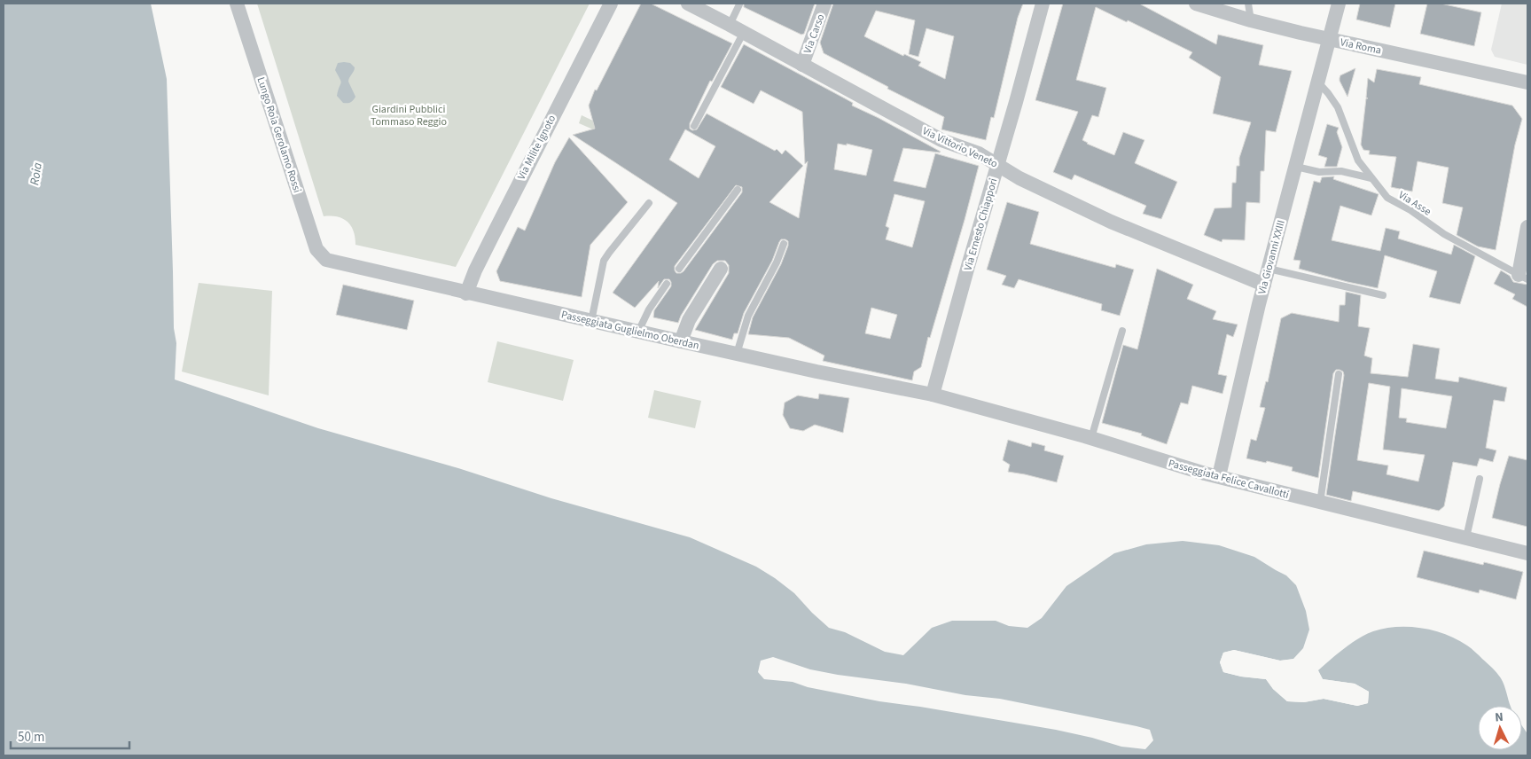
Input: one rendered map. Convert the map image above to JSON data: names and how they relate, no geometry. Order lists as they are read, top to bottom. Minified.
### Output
{"streets":{"street":["Via Carso","Via Roma","Lungo Roia Gerolamo Rossi","Via Milite Ignoto","Via Vittorio Veneto","Via Ernesto Chiappori","Via Giovanni XXIII","Passeggiata Guglielmo Oberdan","Passeggiata Felice Cavallotti"],"lane":["Via Asse"]},"crossings":[["Via Carso","Via Vittorio Veneto"],["Via Roma","Via Giovanni XXIII"],["Lungo Roia Gerolamo Rossi","Passeggiata Guglielmo Oberdan"],["Via Milite Ignoto","Passeggiata Guglielmo Oberdan"],["Via Vittorio Veneto","Via Ernesto Chiappori"],["Via Vittorio Veneto","Via Giovanni XXIII"],["Via Asse","Via Giovanni XXIII"],["Via Ernesto Chiappori","Passeggiata Guglielmo Oberdan"],["Via Ernesto Chiappori","Passeggiata Felice Cavallotti"],["Via Giovanni XXIII","Passeggiata Felice Cavallotti"],["Passeggiata Guglielmo Oberdan","Passeggiata Felice Cavallotti"]],"water":["Roia"],"parks":["Giardini Pubblici Tommaso Reggio"],"scale_bar":"50 m","north":"top"}
